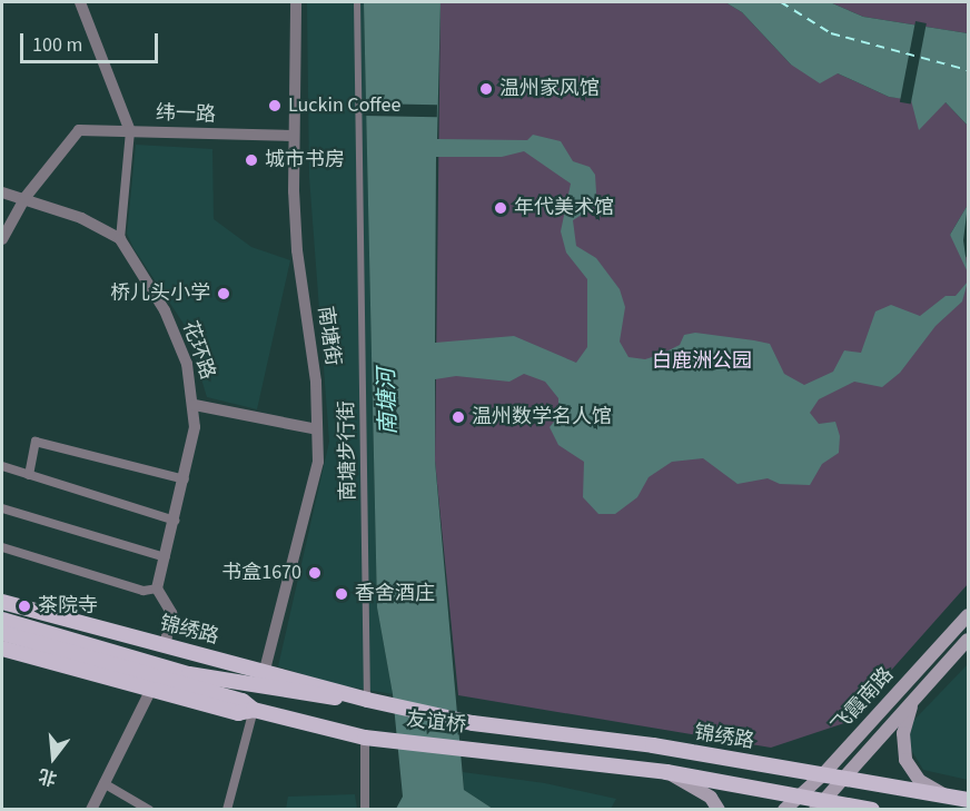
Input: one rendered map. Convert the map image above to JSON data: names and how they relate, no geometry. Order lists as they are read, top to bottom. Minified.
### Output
{"streets":{"main road":["锦绣路","飞霞南路","友谊桥"],"street":["纬一路","南塘街","花环路","南塘步行街"]},"crossings":[["纬一路","南塘街"],["纬一路","花环路"],["南塘街","锦绣路"],["南塘步行街","锦绣路"],["锦绣路","飞霞南路"],["锦绣路","友谊桥"]],"water":["南塘河"],"parks":["白鹿洲公园"],"places":["温州家风馆","Luckin Coffee","城市书房","年代美术馆","桥儿头小学","温州数学名人馆","书盒1670","香舍酒庄","茶院寺"],"scale_bar":"100 m","north":"bottom"}
